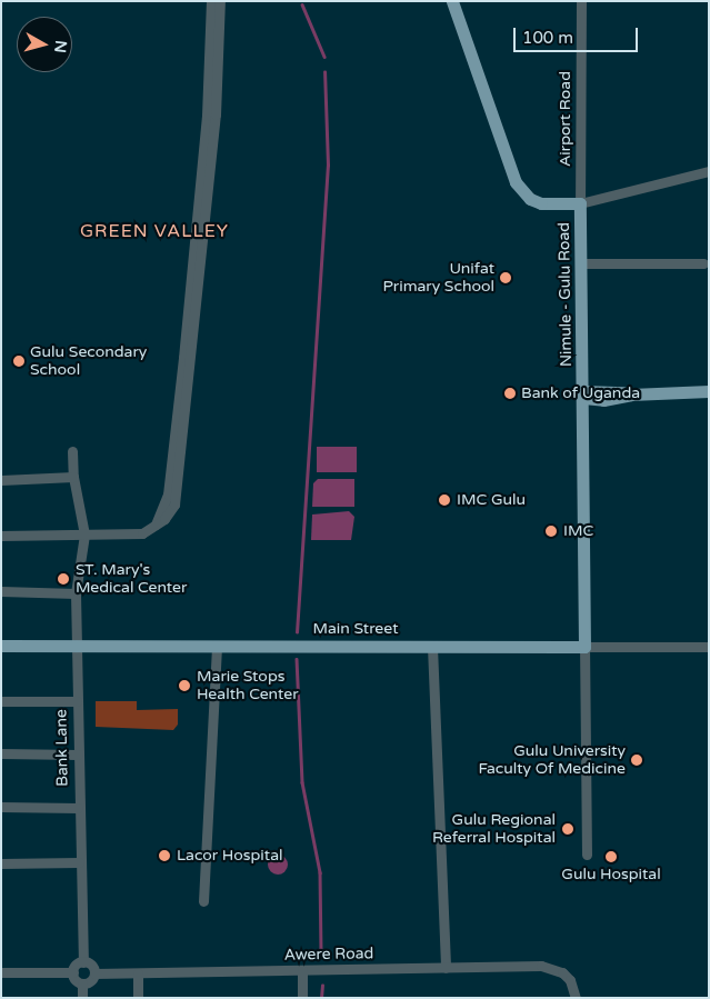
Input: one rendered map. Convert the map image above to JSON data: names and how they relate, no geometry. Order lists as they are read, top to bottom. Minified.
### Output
{"streets":{"main road":["Nimule - Gulu Road","Main Street"],"street":["Airport Road","Bank Lane","Awere Road"]},"crossings":[["Airport Road","Nimule - Gulu Road"],["Nimule - Gulu Road","Main Street"],["Main Street","Bank Lane"],["Bank Lane","Awere Road"]],"districts":["GREEN VALLEY"],"places":["Unifat Primary School","Gulu Secondary School","Bank of Uganda","IMC Gulu","IMC","ST. Mary's Medical Center","Marie Stops Health Center","Gulu University Faculty Of Medicine","Gulu Regional Referral Hospital","Lacor Hospital","Gulu Hospital"],"scale_bar":"100 m","north":"right"}
